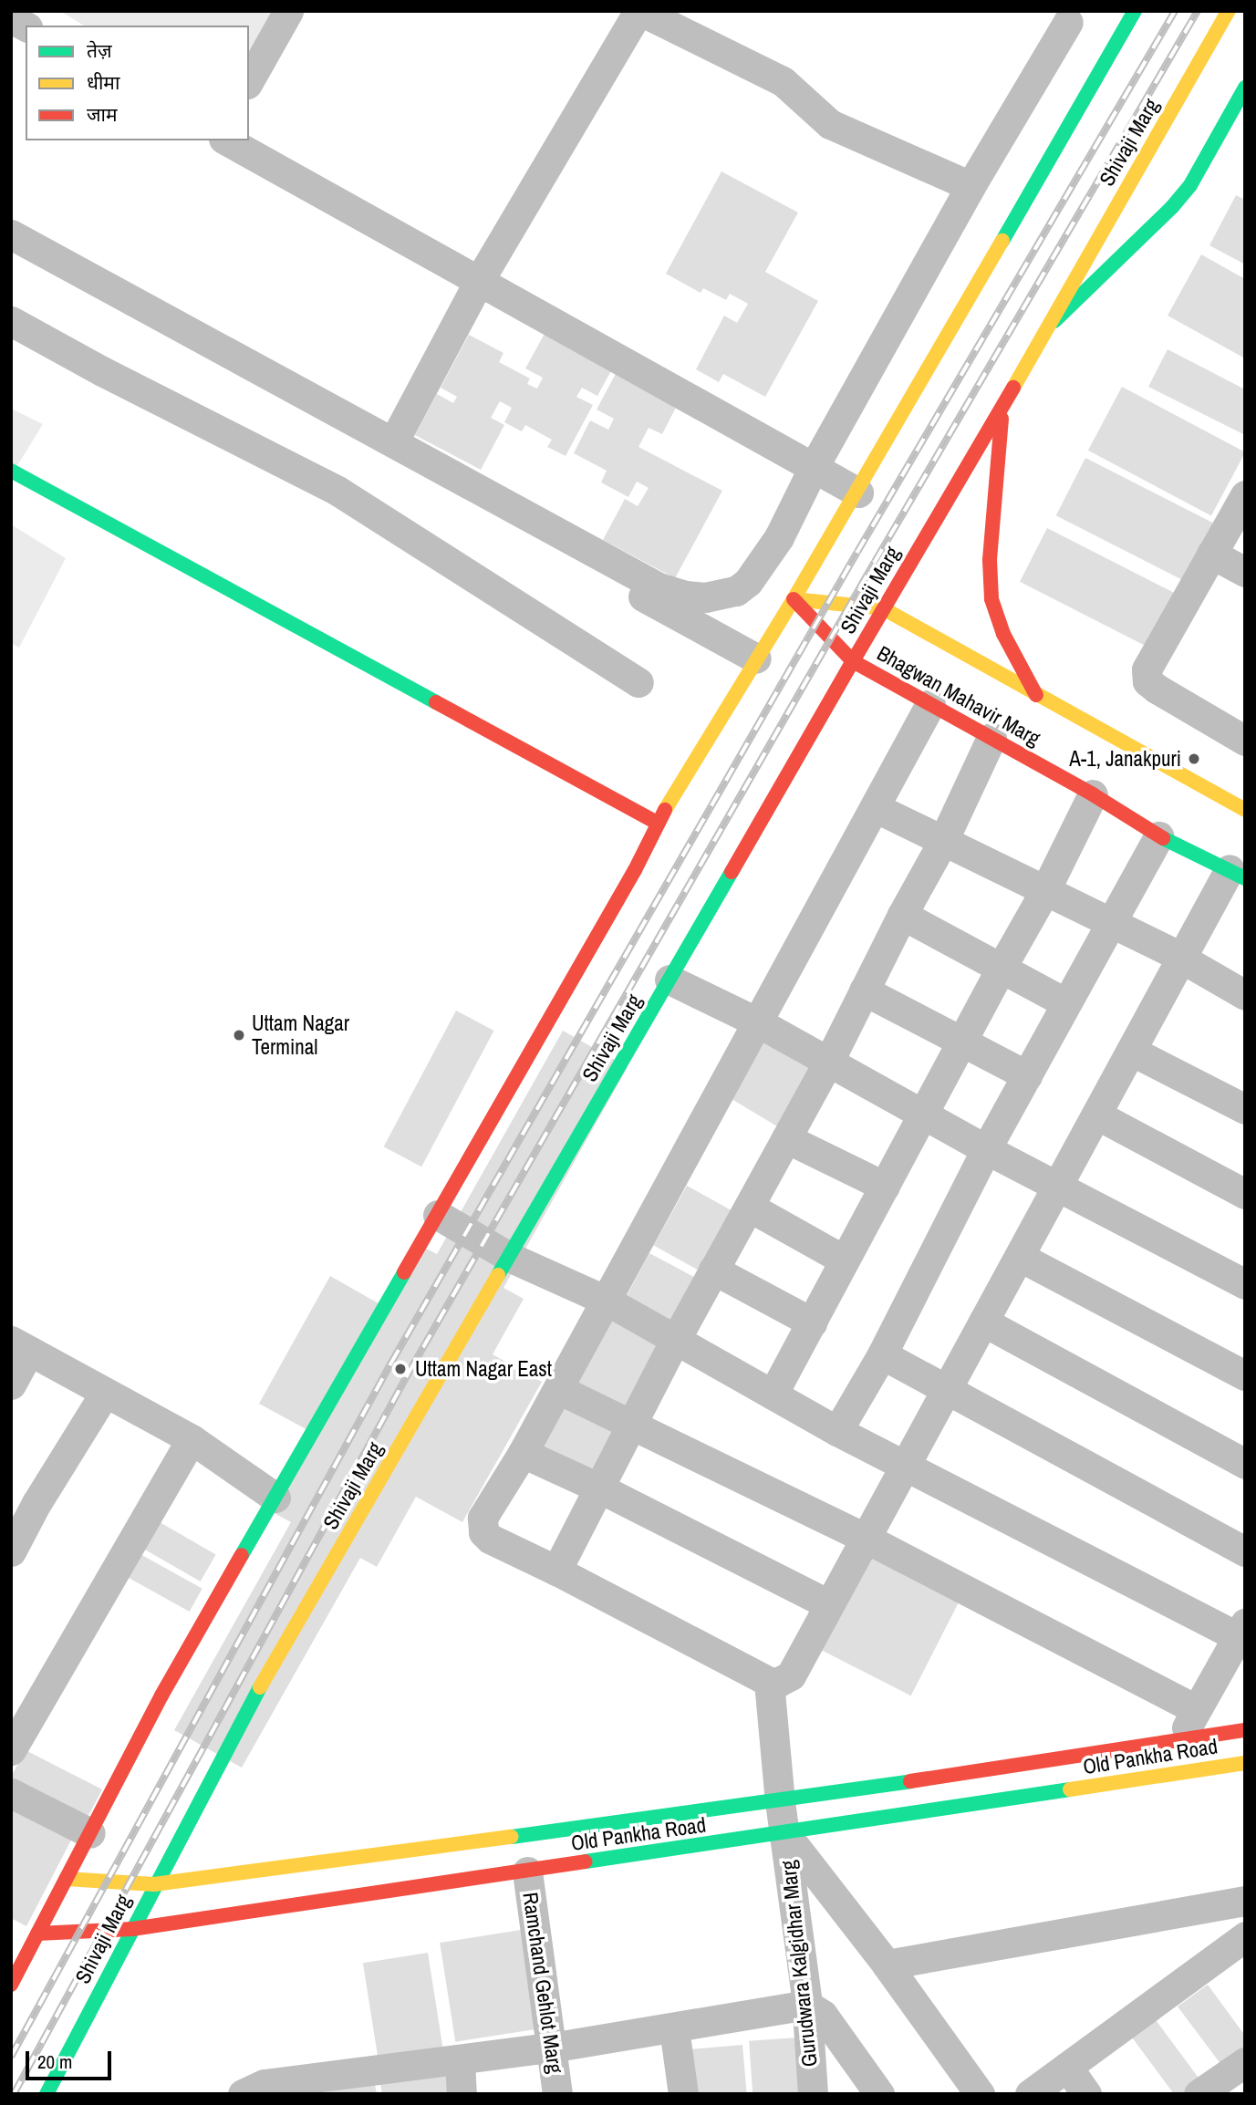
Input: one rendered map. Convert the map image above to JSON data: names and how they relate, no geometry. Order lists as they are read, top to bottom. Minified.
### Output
{"streets":{"main road":["Shivaji Marg","Bhagwan Mahavir Marg","Old Pankha Road"],"street":["Gurudwara Kalgidhar Marg","Ramchand Gehlot Marg"]},"crossings":[["Shivaji Marg","Bhagwan Mahavir Marg"],["Shivaji Marg","Old Pankha Road"],["Old Pankha Road","Gurudwara Kalgidhar Marg"],["Old Pankha Road","Ramchand Gehlot Marg"]],"places":["A-1, Janakpuri","Uttam Nagar Terminal","Uttam Nagar East"],"legend":["तेज़","धीमा","जाम"],"scale_bar":"20 m"}
